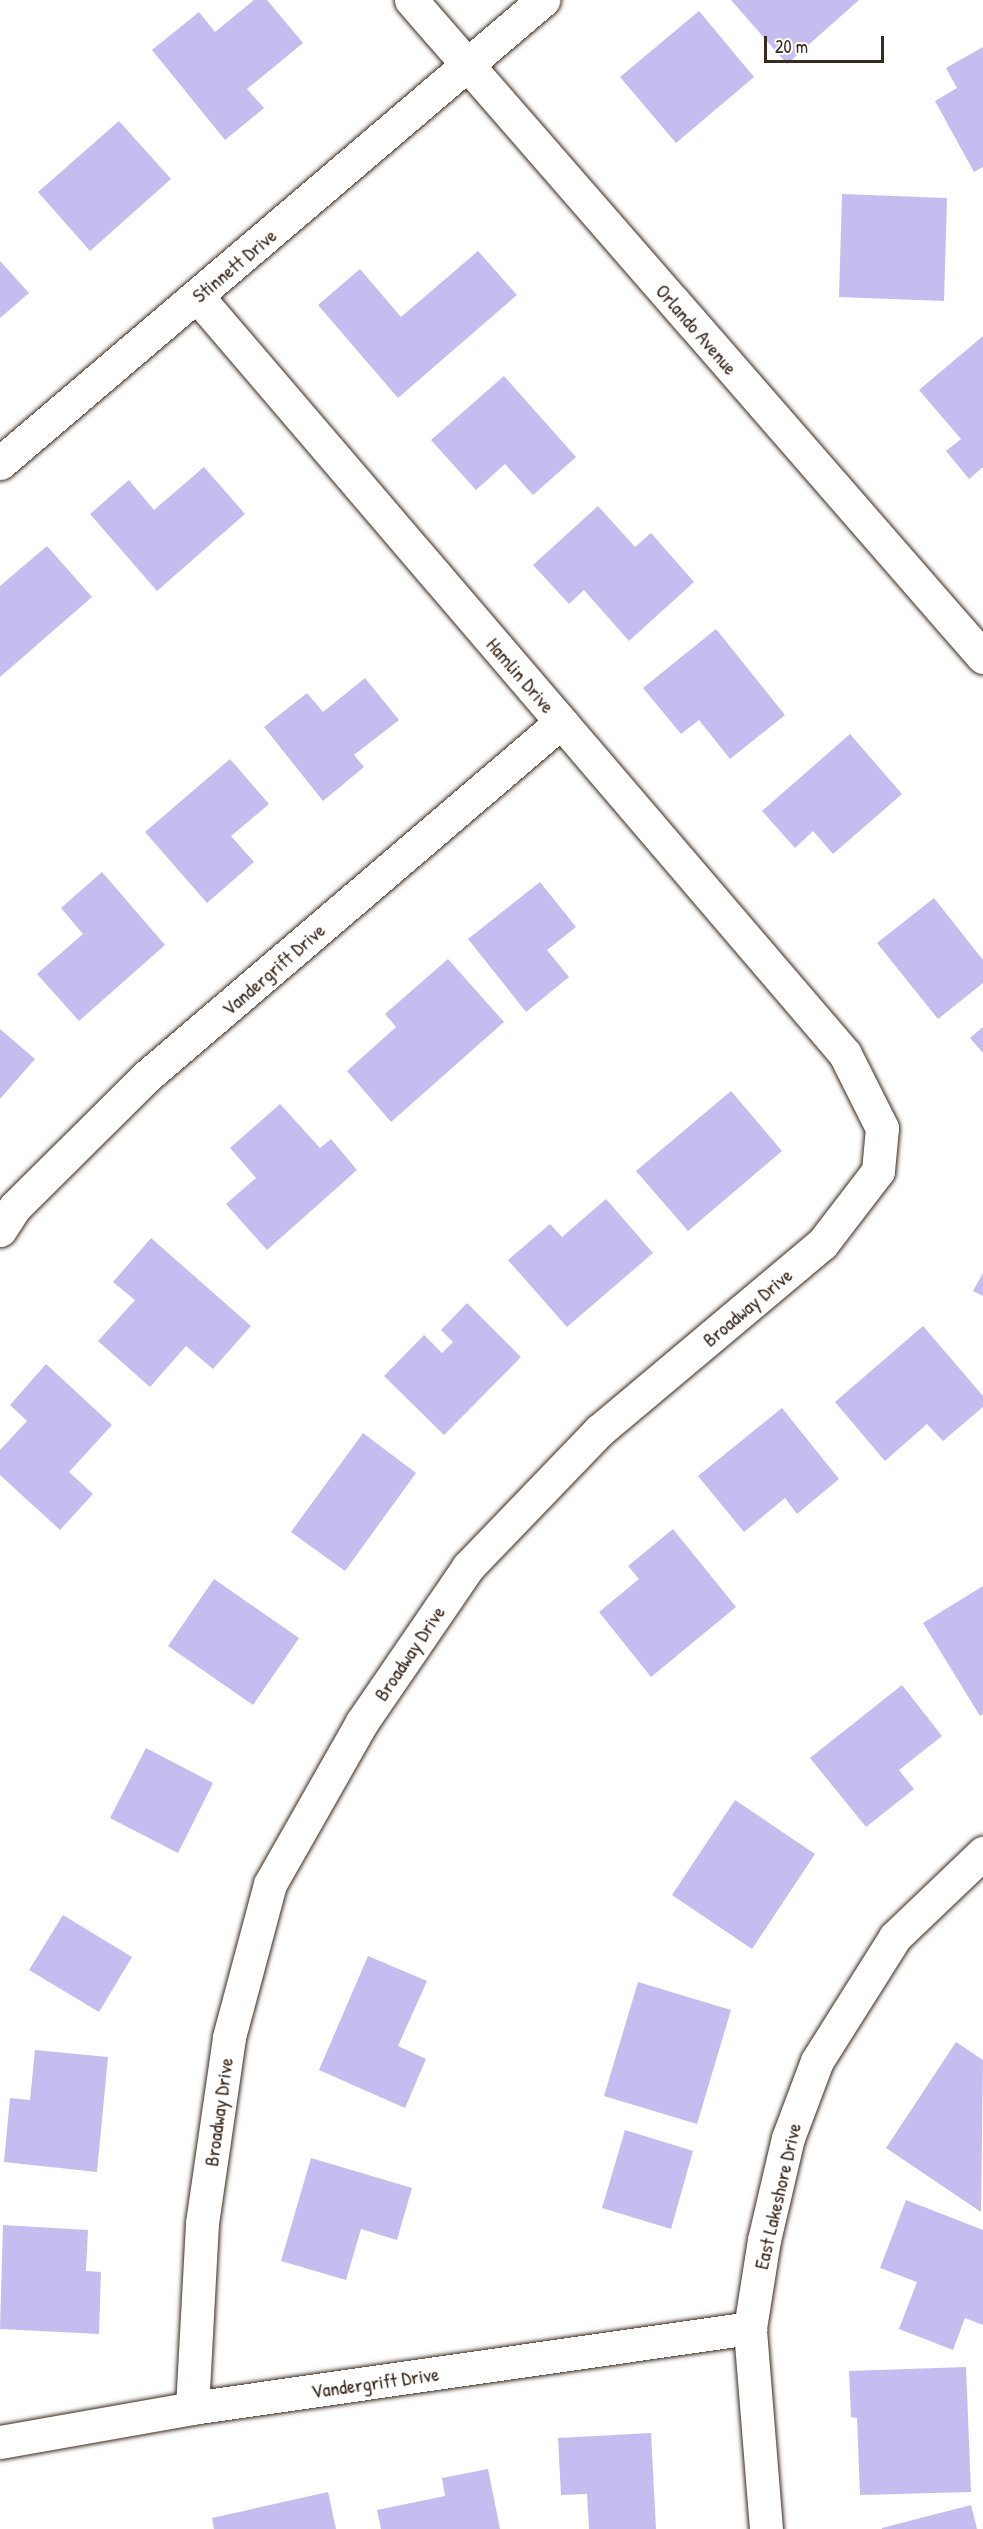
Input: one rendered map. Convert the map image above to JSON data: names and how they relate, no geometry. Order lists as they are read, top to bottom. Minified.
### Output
{"streets":{"street":["Stinnett Drive","Orlando Avenue","Hamlin Drive","Vandergrift Drive","Broadway Drive","East Lakeshore Drive"]},"crossings":[["Stinnett Drive","Orlando Avenue"],["Stinnett Drive","Hamlin Drive"],["Hamlin Drive","Vandergrift Drive"],["Hamlin Drive","Broadway Drive"],["Vandergrift Drive","Broadway Drive"],["Vandergrift Drive","East Lakeshore Drive"]],"scale_bar":"20 m"}
